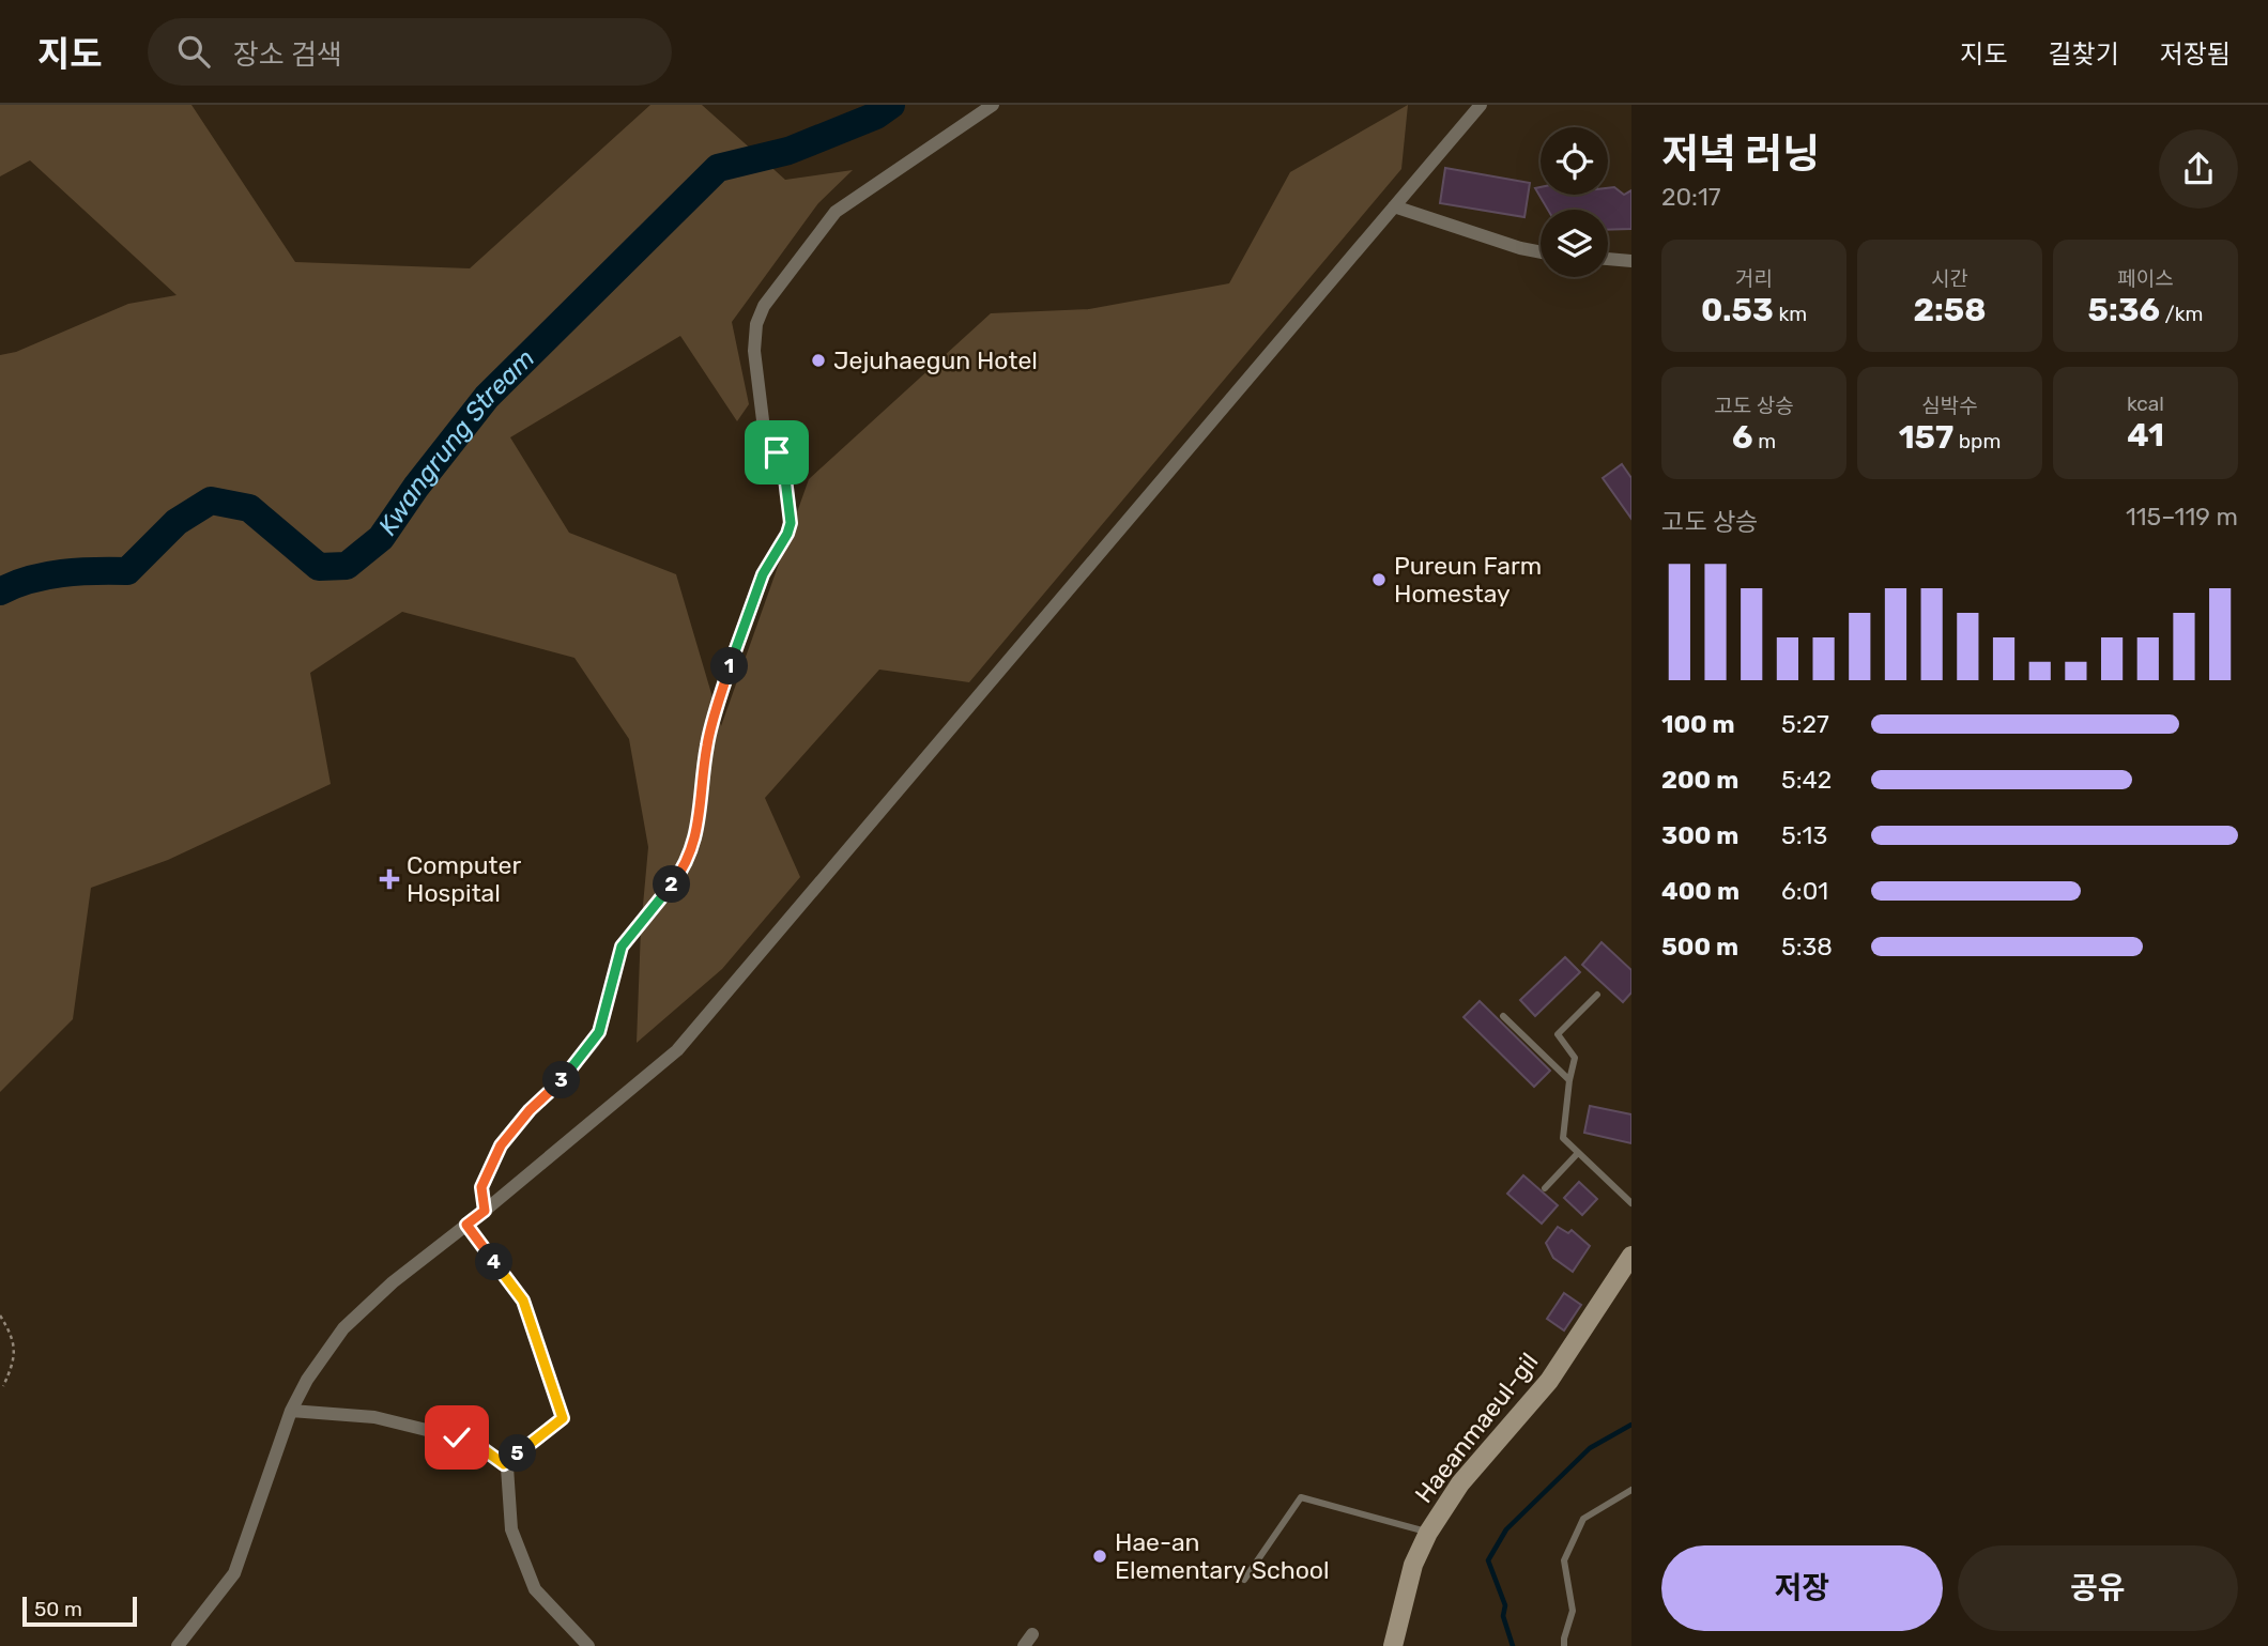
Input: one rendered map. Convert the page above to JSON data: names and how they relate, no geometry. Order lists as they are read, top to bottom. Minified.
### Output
{"streets":{"street":["Haeanmaeul-gil"]},"water":["Kwangrung Stream"],"places":{"other":["Jejuhaegun Hotel","Pureun Farm Homestay","Hae-an Elementary School"],"health":["Computer Hospital"]},"scale_bar":"50 m","page":{"header":"지도","search":"장소 검색","nav":["지도","길찾기","저장됨"],"heading":["저녁 러닝","20:17"],"stats":[["거리","0.53 km"],["시간","2:58"],["페이스","5:36 /km"],["고도 상승","6 m"],["심박수","157 bpm"],["kcal","41"]],"chart":["고도 상승","115–119 m"],"pins":["1","2","3","4","5"],"list":[{"name":"100 m","note":"5:27"},{"name":"200 m","note":"5:42"},{"name":"300 m","note":"5:13"},{"name":"400 m","note":"6:01"},{"name":"500 m","note":"5:38"}],"buttons":["저장","공유"],"scale":"50 m"}}
